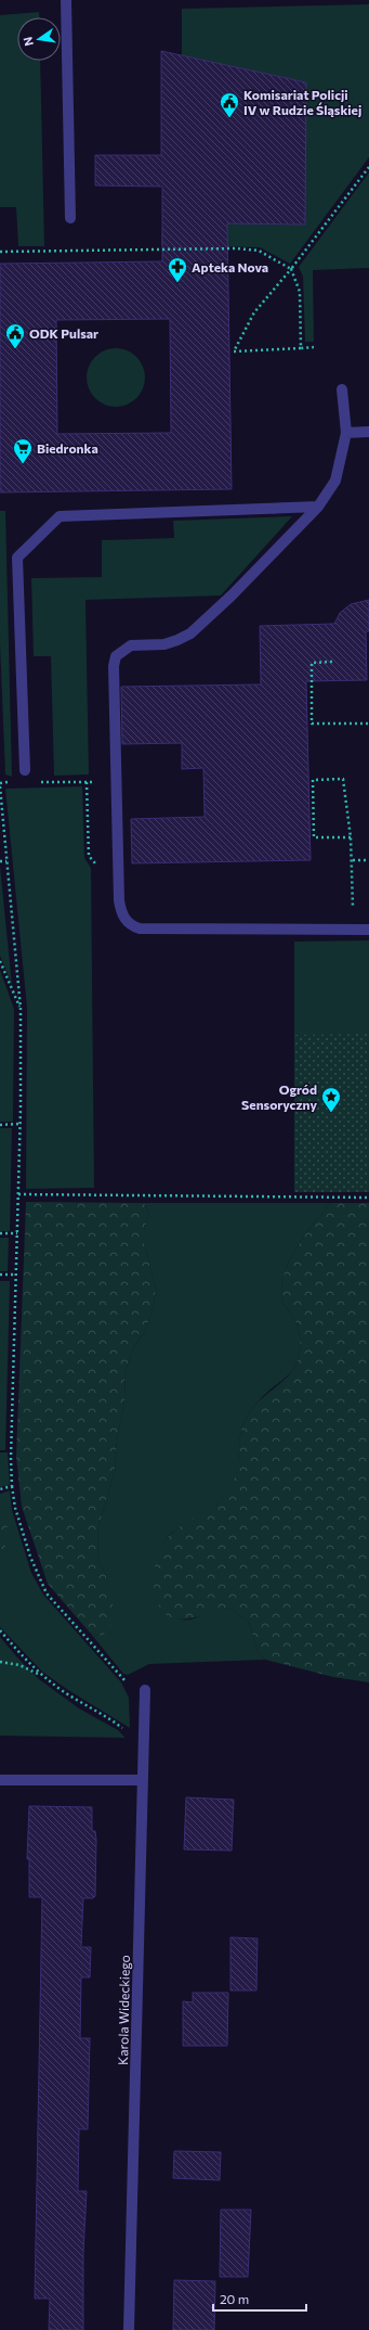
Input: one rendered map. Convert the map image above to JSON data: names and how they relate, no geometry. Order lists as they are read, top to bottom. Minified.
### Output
{"streets":{"street":["Karola Wideckiego"]},"places":{"public building":["Komisariat Policji IV w Rudzie Śląskiej","ODK Pulsar"],"pharmacy":["Apteka Nova"],"supermarket":["Biedronka"],"place":["Ogród Sensoryczny"]},"scale_bar":"20 m","north":"left"}
